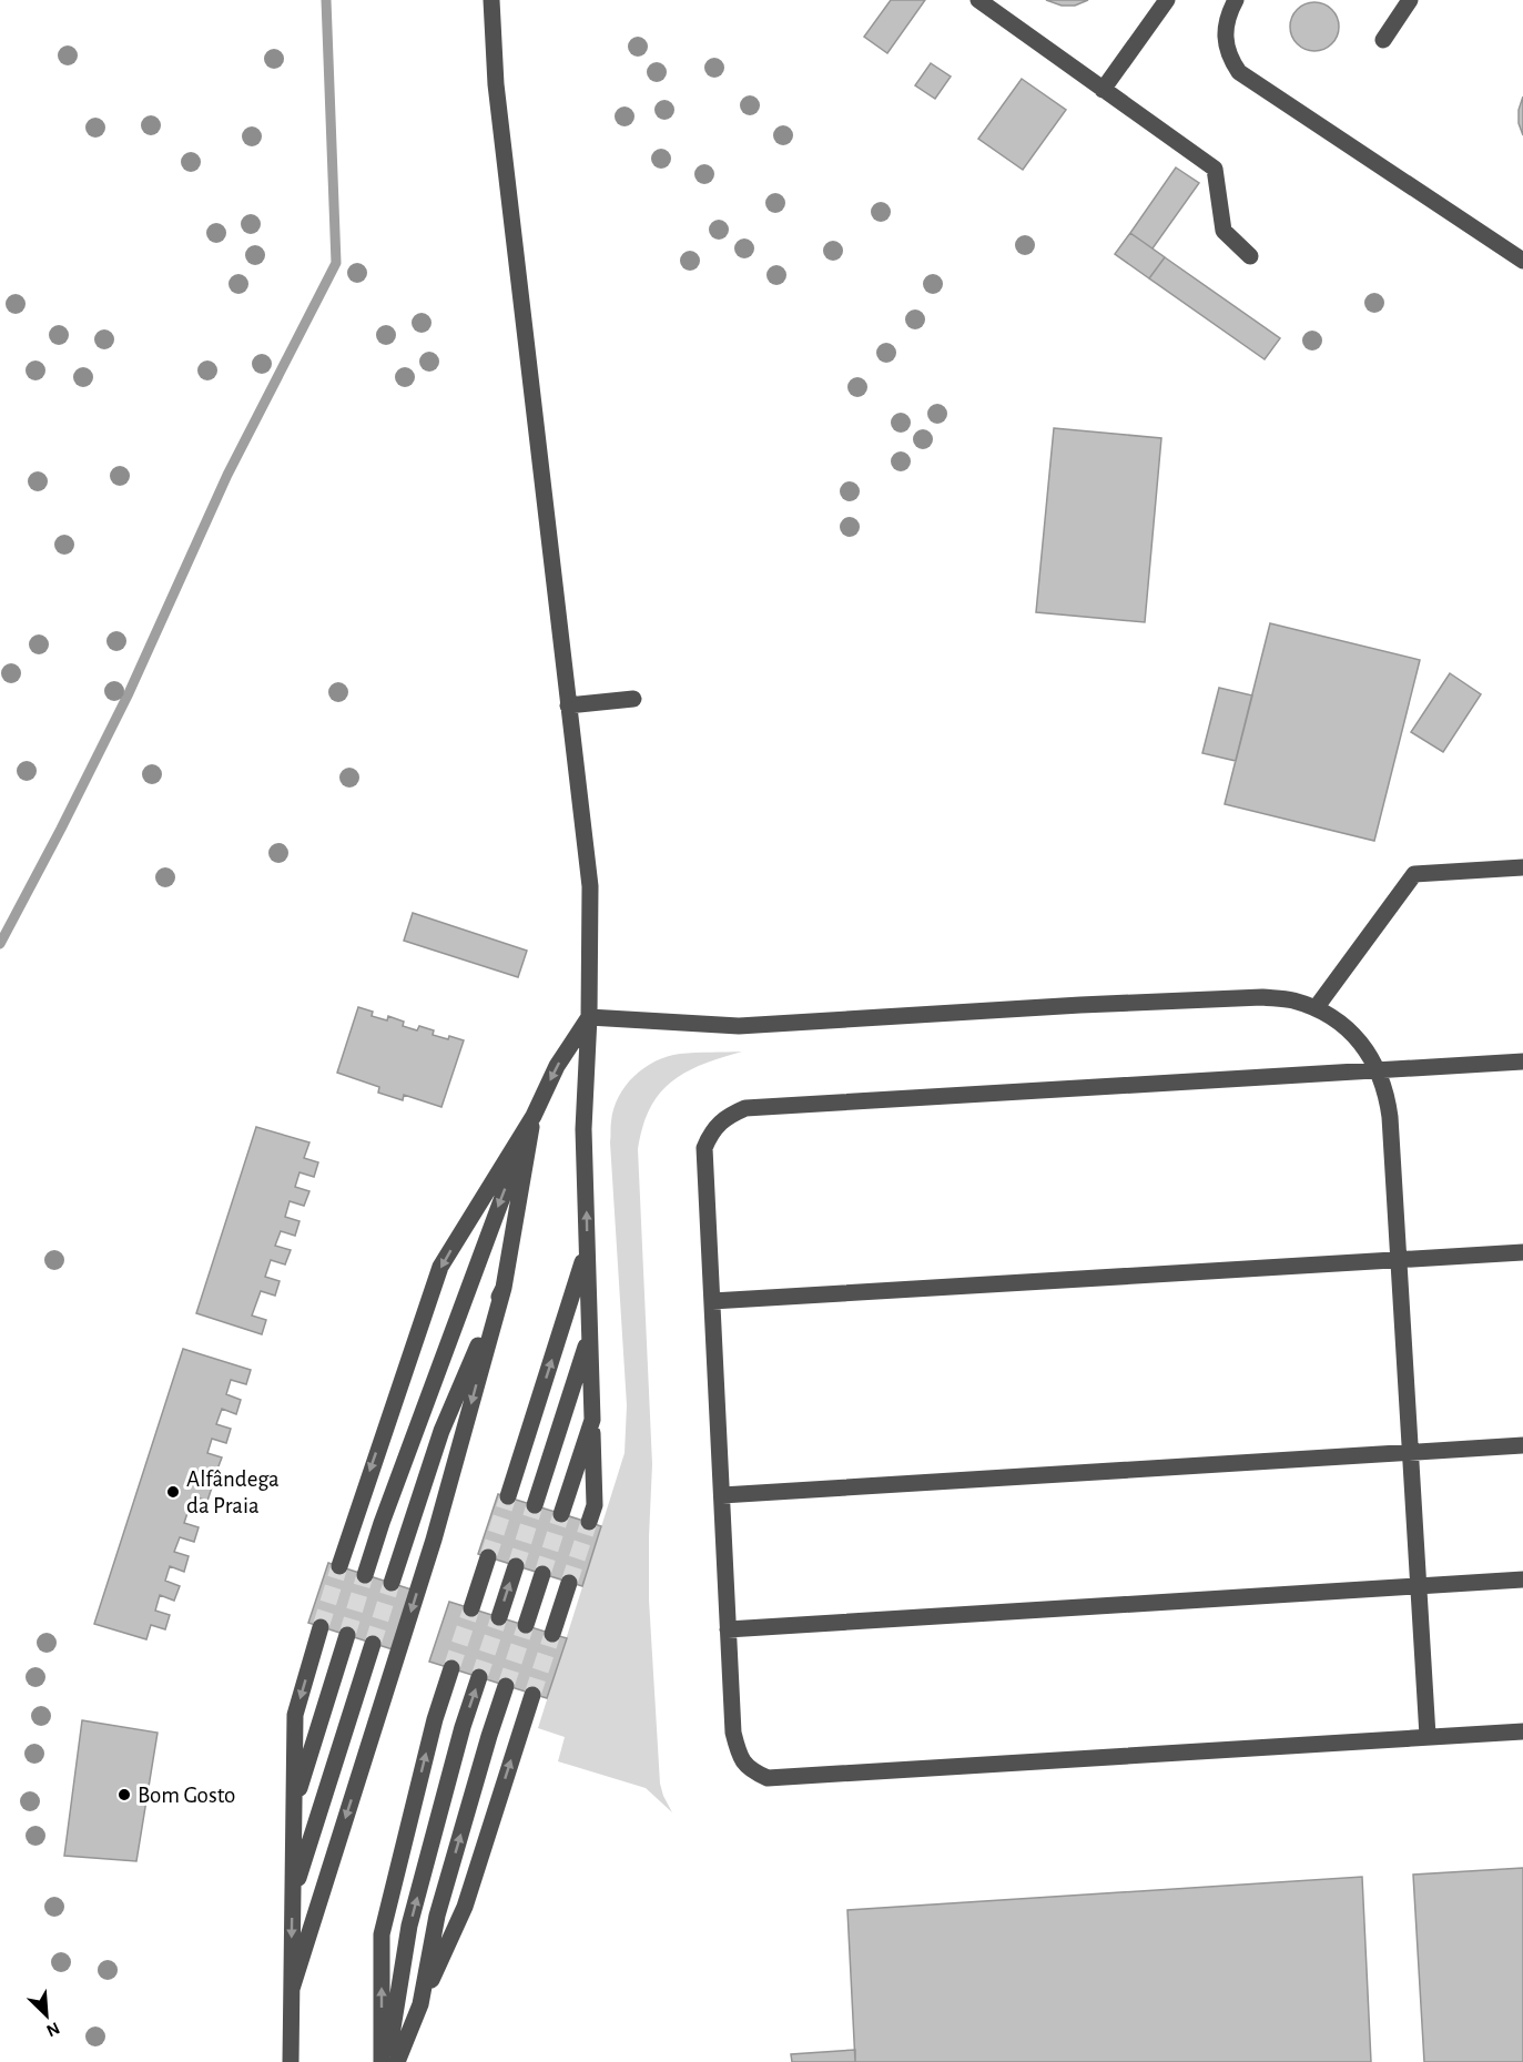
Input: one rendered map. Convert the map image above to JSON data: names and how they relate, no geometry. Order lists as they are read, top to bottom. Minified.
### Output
{"places":["Alfândega da Praia","Bom Gosto"],"north":"bottom right"}
